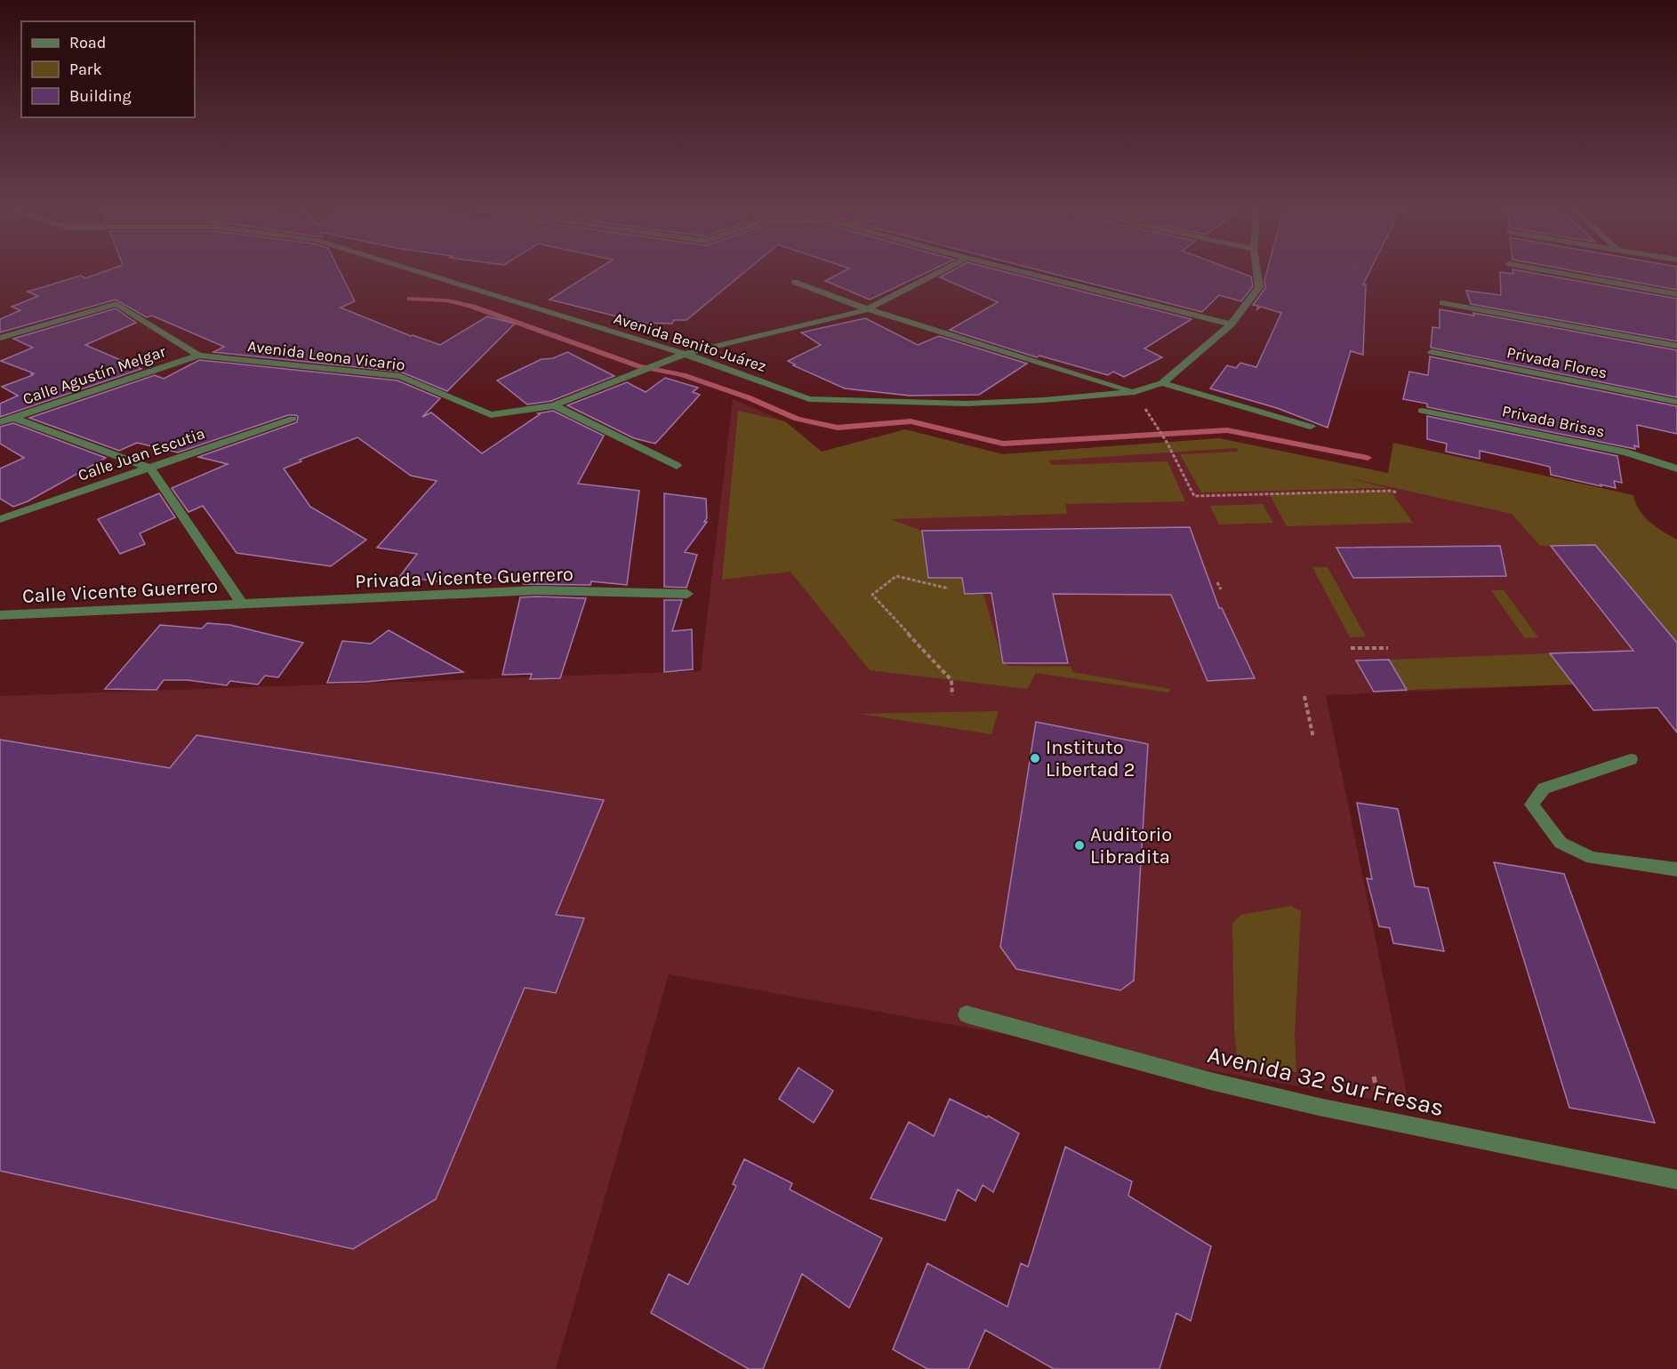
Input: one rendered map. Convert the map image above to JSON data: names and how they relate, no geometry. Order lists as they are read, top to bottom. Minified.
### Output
{"streets":{"street":["Avenida Benito Juárez","Avenida Leona Vicario","Privada Flores","Calle Agustín Melgar","Privada Brisas","Calle Juan Escutia","Privada Vicente Guerrero","Calle Vicente Guerrero","Avenida 32 Sur Fresas"]},"crossings":[["Avenida Benito Juárez","Avenida Leona Vicario"],["Avenida Leona Vicario","Calle Agustín Melgar"],["Privada Vicente Guerrero","Calle Vicente Guerrero"]],"places":["Instituto Libertad 2","Auditorio Libradita"],"legend":["Road","Park","Building"]}
